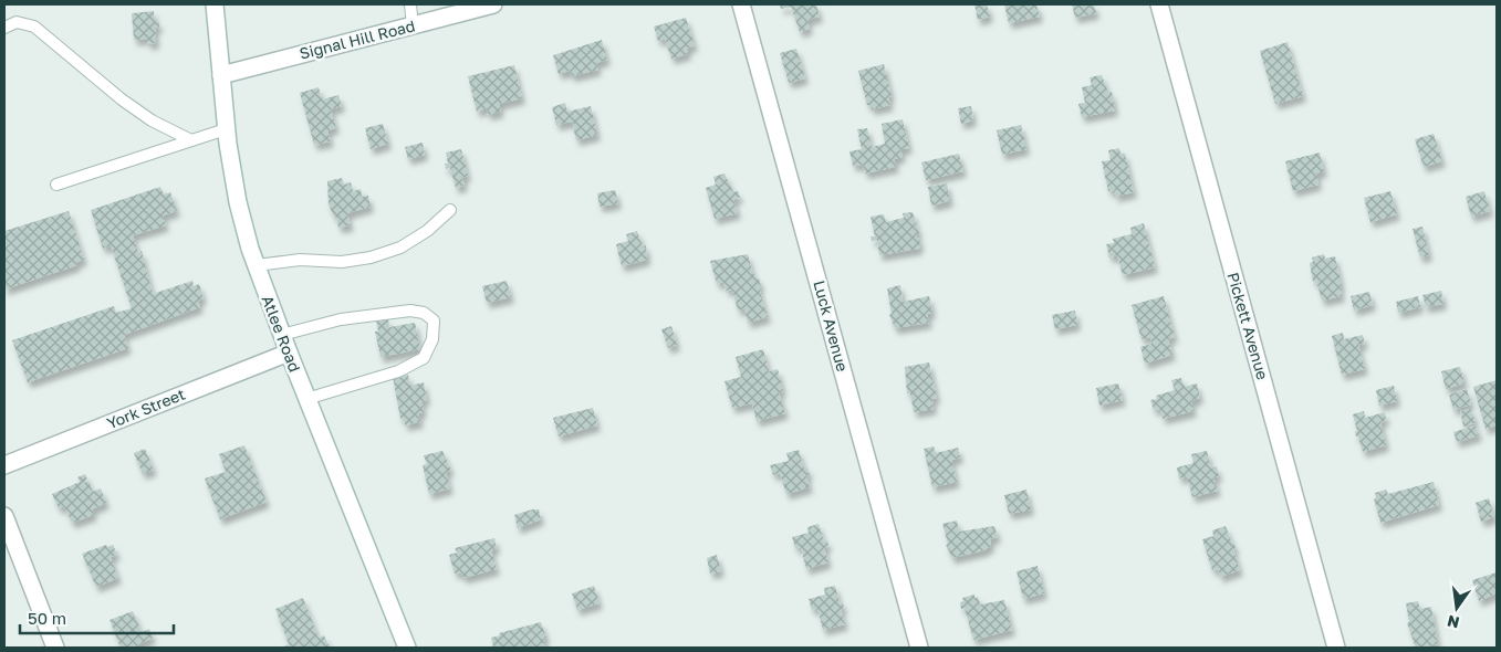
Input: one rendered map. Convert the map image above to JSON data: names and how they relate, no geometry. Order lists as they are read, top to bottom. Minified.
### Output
{"streets":{"street":["Signal Hill Road","Luck Avenue","Pickett Avenue","Atlee Road","York Street"]},"crossings":[["Signal Hill Road","Atlee Road"],["Atlee Road","York Street"]],"scale_bar":"50 m","north":"bottom"}
